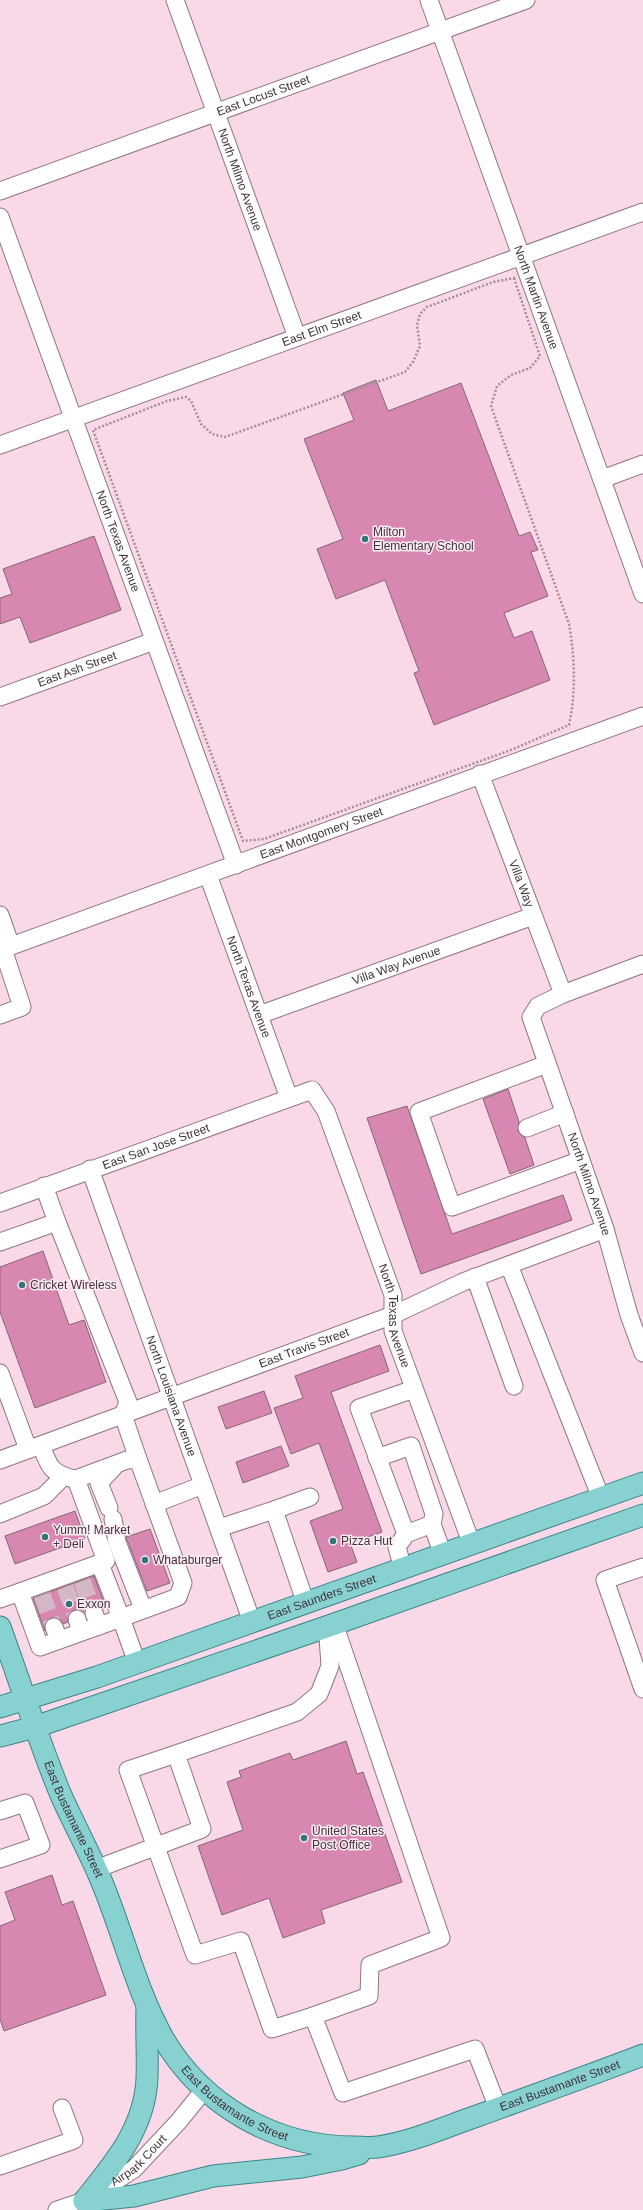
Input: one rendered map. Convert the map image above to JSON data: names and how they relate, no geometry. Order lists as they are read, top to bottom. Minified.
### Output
{"streets":{"main road":["East Saunders Street","East Bustamante Street"],"street":["East Locust Street","North Milmo Avenue","North Martin Avenue","East Elm Street","North Texas Avenue","East Ash Street","East Montgomery Street","Villa Way","Villa Way Avenue","East San Jose Street","East Travis Street","North Louisiana Avenue","Airpark Court"]},"crossings":[["East Locust Street","North Milmo Avenue"],["East Locust Street","North Martin Avenue"],["North Milmo Avenue","East Elm Street"],["North Milmo Avenue","Villa Way"],["North Milmo Avenue","East Travis Street"],["North Martin Avenue","East Elm Street"],["East Elm Street","North Texas Avenue"],["North Texas Avenue","East Ash Street"],["North Texas Avenue","East Montgomery Street"],["North Texas Avenue","Villa Way Avenue"],["North Texas Avenue","East San Jose Street"],["North Texas Avenue","East Travis Street"],["North Texas Avenue","East Saunders Street"],["East Montgomery Street","Villa Way"],["Villa Way","Villa Way Avenue"],["East San Jose Street","North Louisiana Avenue"],["East Travis Street","North Louisiana Avenue"],["North Louisiana Avenue","East Saunders Street"],["East Saunders Street","East Bustamante Street"],["East Bustamante Street","Airpark Court"]],"places":["Milton Elementary School","Cricket Wireless","Yumm! Market + Deli","Pizza Hut","Whataburger","Exxon","United States Post Office"]}
